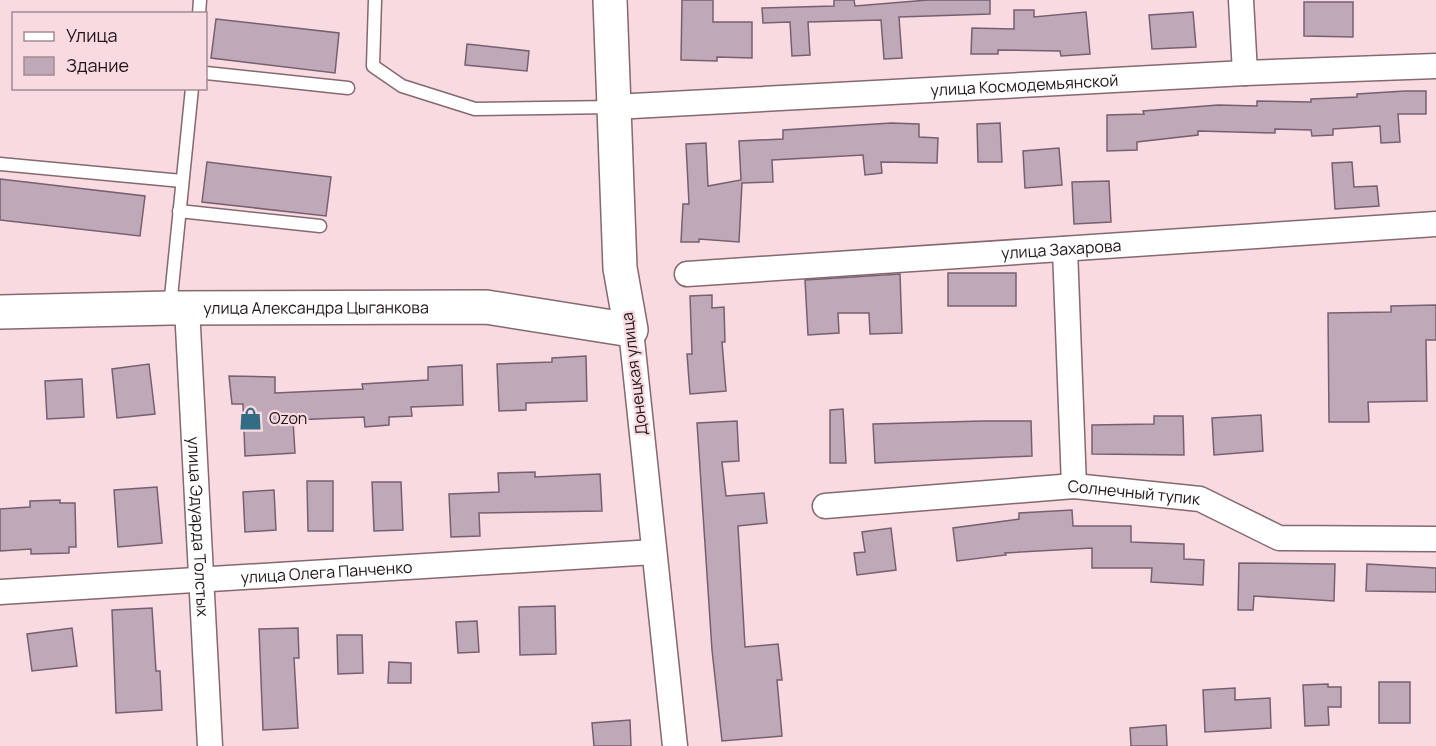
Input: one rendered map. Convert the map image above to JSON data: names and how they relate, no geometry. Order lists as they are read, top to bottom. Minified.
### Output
{"streets":{"street":["улица Космодемьянской","улица Захарова","улица Александра Цыганкова","Донецкая улица","Солнечный тупик","улица Эдуарда Толстых","улица Олега Панченко"]},"crossings":[["улица Космодемьянской","Донецкая улица"],["улица Александра Цыганкова","Донецкая улица"],["улица Александра Цыганкова","улица Эдуарда Толстых"],["Донецкая улица","улица Олега Панченко"],["улица Эдуарда Толстых","улица Олега Панченко"]],"places":{"shop":["Ozon"]},"legend":["Улица","Здание"]}
